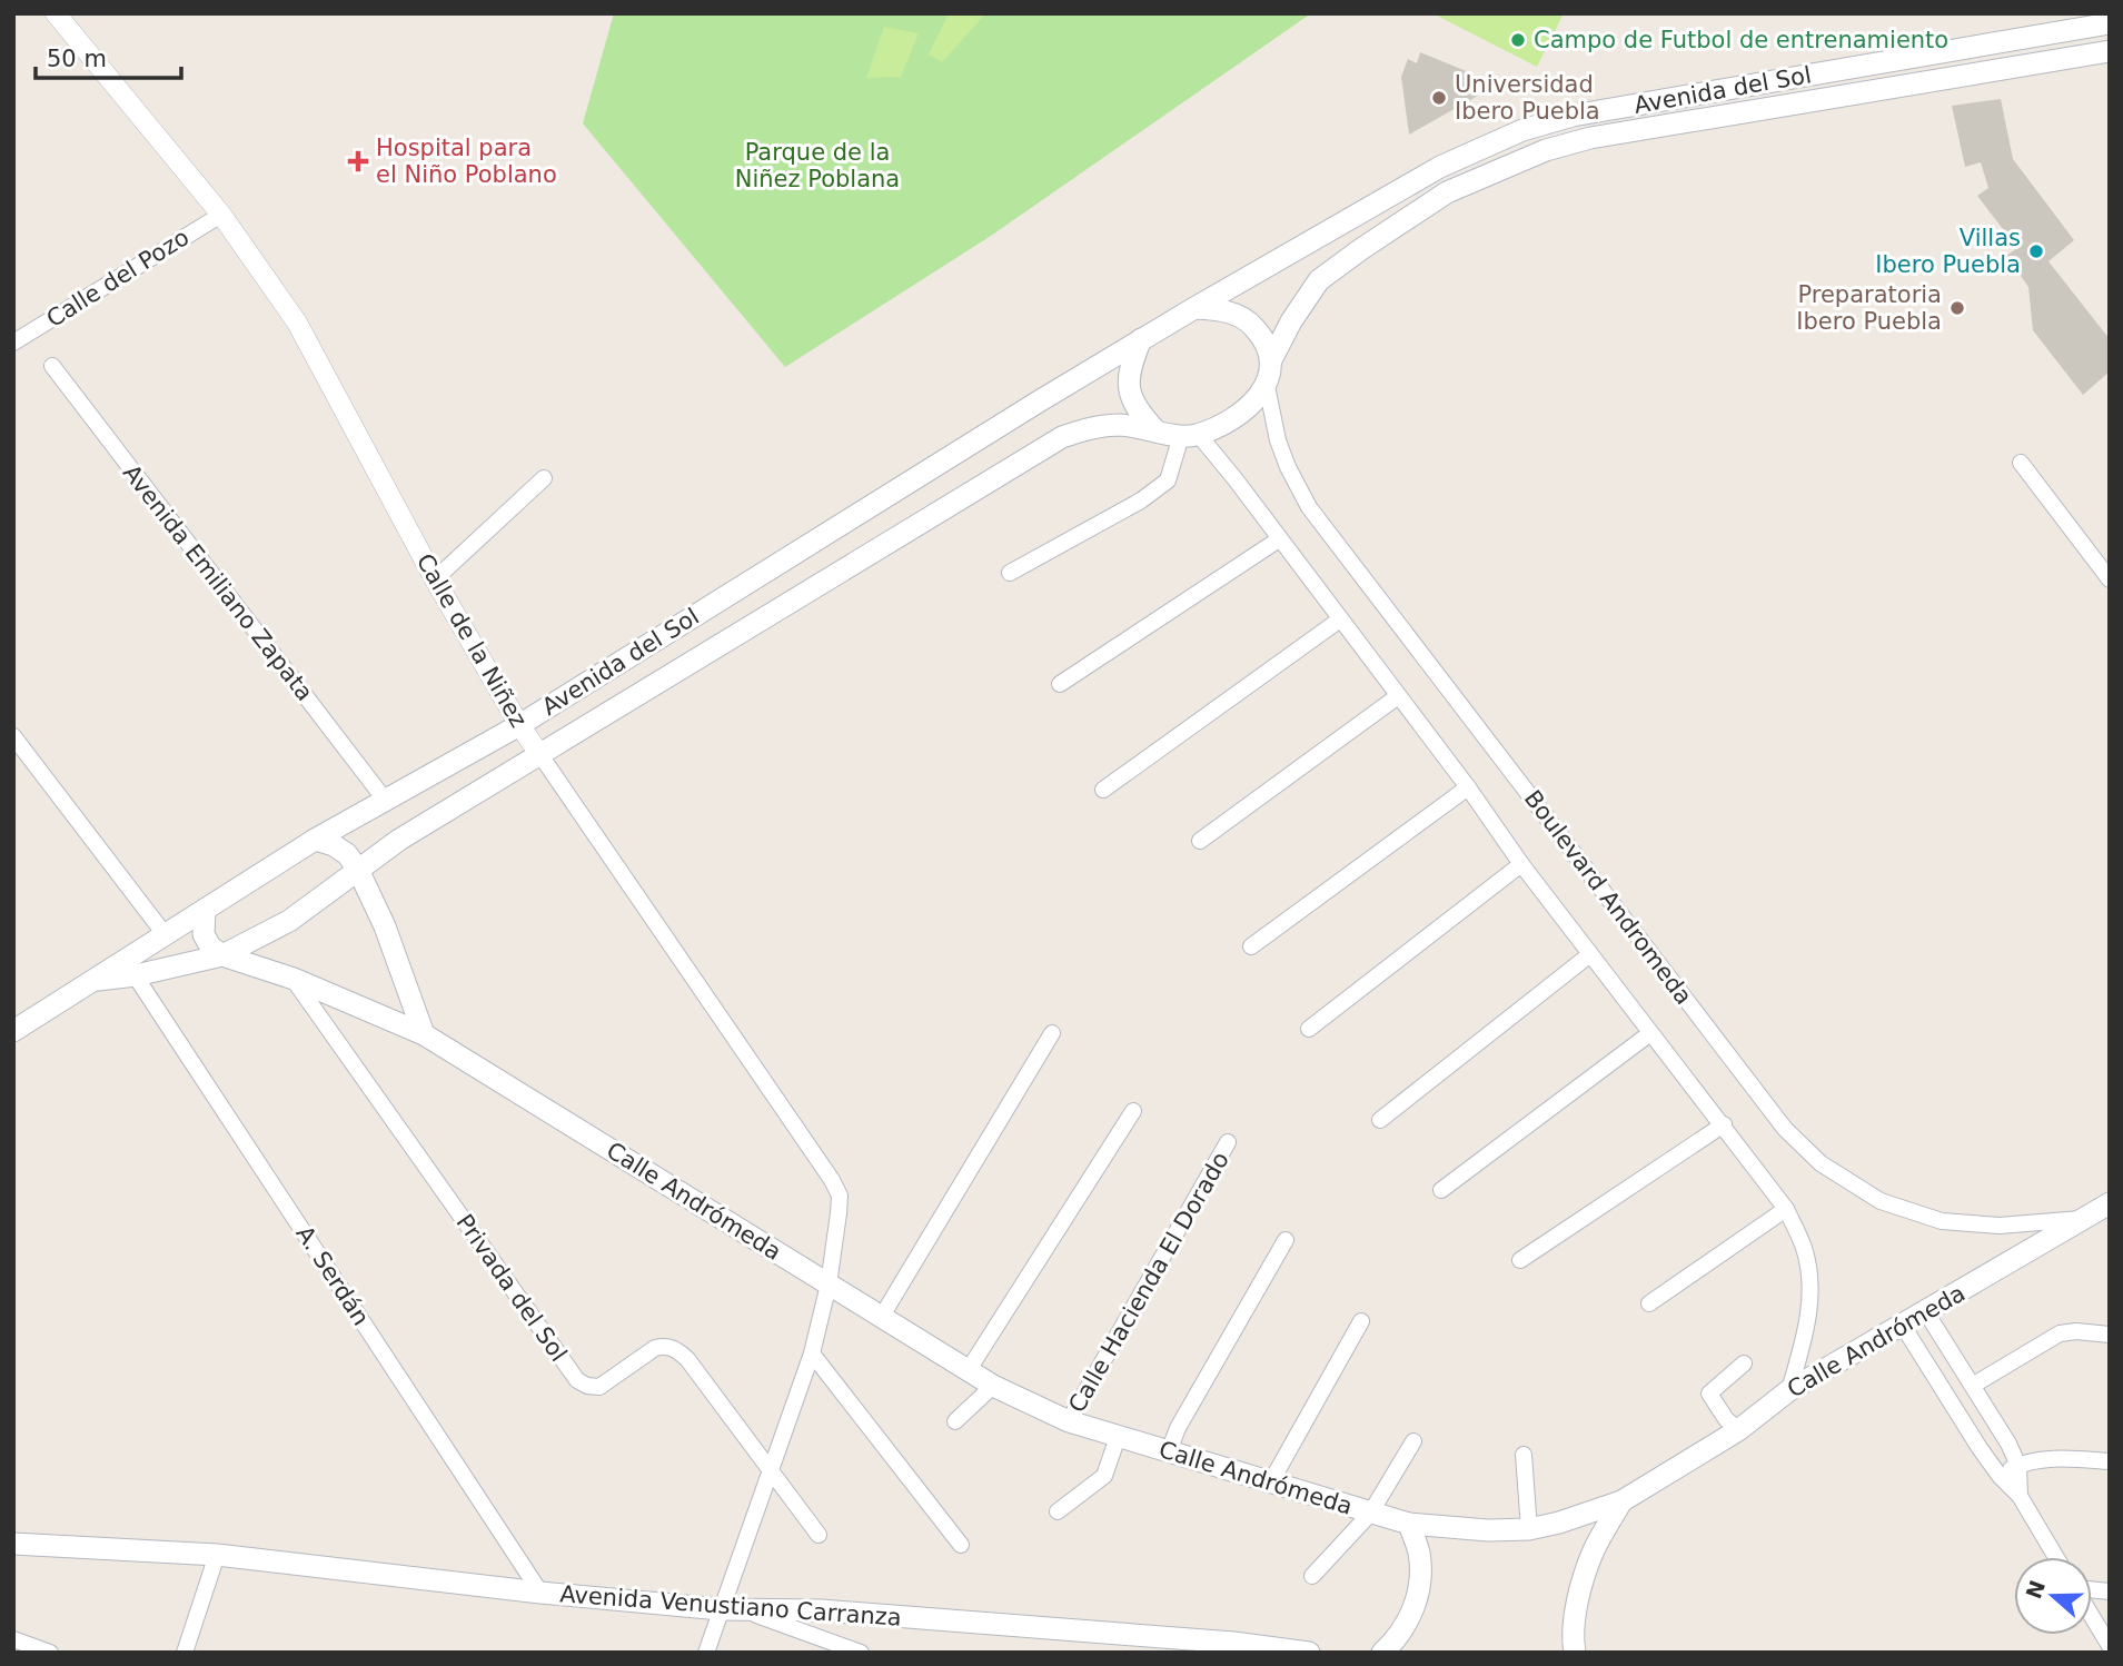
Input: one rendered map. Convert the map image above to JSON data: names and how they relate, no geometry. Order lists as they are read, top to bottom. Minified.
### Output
{"streets":{"main road":["Avenida del Sol","Calle Andrómeda","Avenida Venustiano Carranza"],"street":["Calle del Pozo","Avenida Emiliano Zapata","Calle de la Niñez","Boulevard Andromeda","A. Serdán","Calle Hacienda El Dorado","Privada del Sol"]},"crossings":[["Avenida del Sol","Avenida Emiliano Zapata"],["Avenida del Sol","Calle de la Niñez"],["Avenida del Sol","Boulevard Andromeda"],["Avenida del Sol","Calle Andrómeda"],["Avenida del Sol","A. Serdán"],["Calle del Pozo","Calle de la Niñez"],["Calle de la Niñez","Calle Andrómeda"],["Calle de la Niñez","Privada del Sol"],["Calle de la Niñez","Avenida Venustiano Carranza"],["Boulevard Andromeda","Calle Andrómeda"],["Calle Andrómeda","Calle Hacienda El Dorado"],["Calle Andrómeda","Privada del Sol"],["A. Serdán","Avenida Venustiano Carranza"]],"parks":["Parque de la Niñez Poblana"],"places":{"other":["Campo de Futbol de entrenamiento","Universidad Ibero Puebla","Villas Ibero Puebla","Preparatoria Ibero Puebla"],"health":["Hospital para el Niño Poblano"]},"scale_bar":"50 m","north":"left"}
